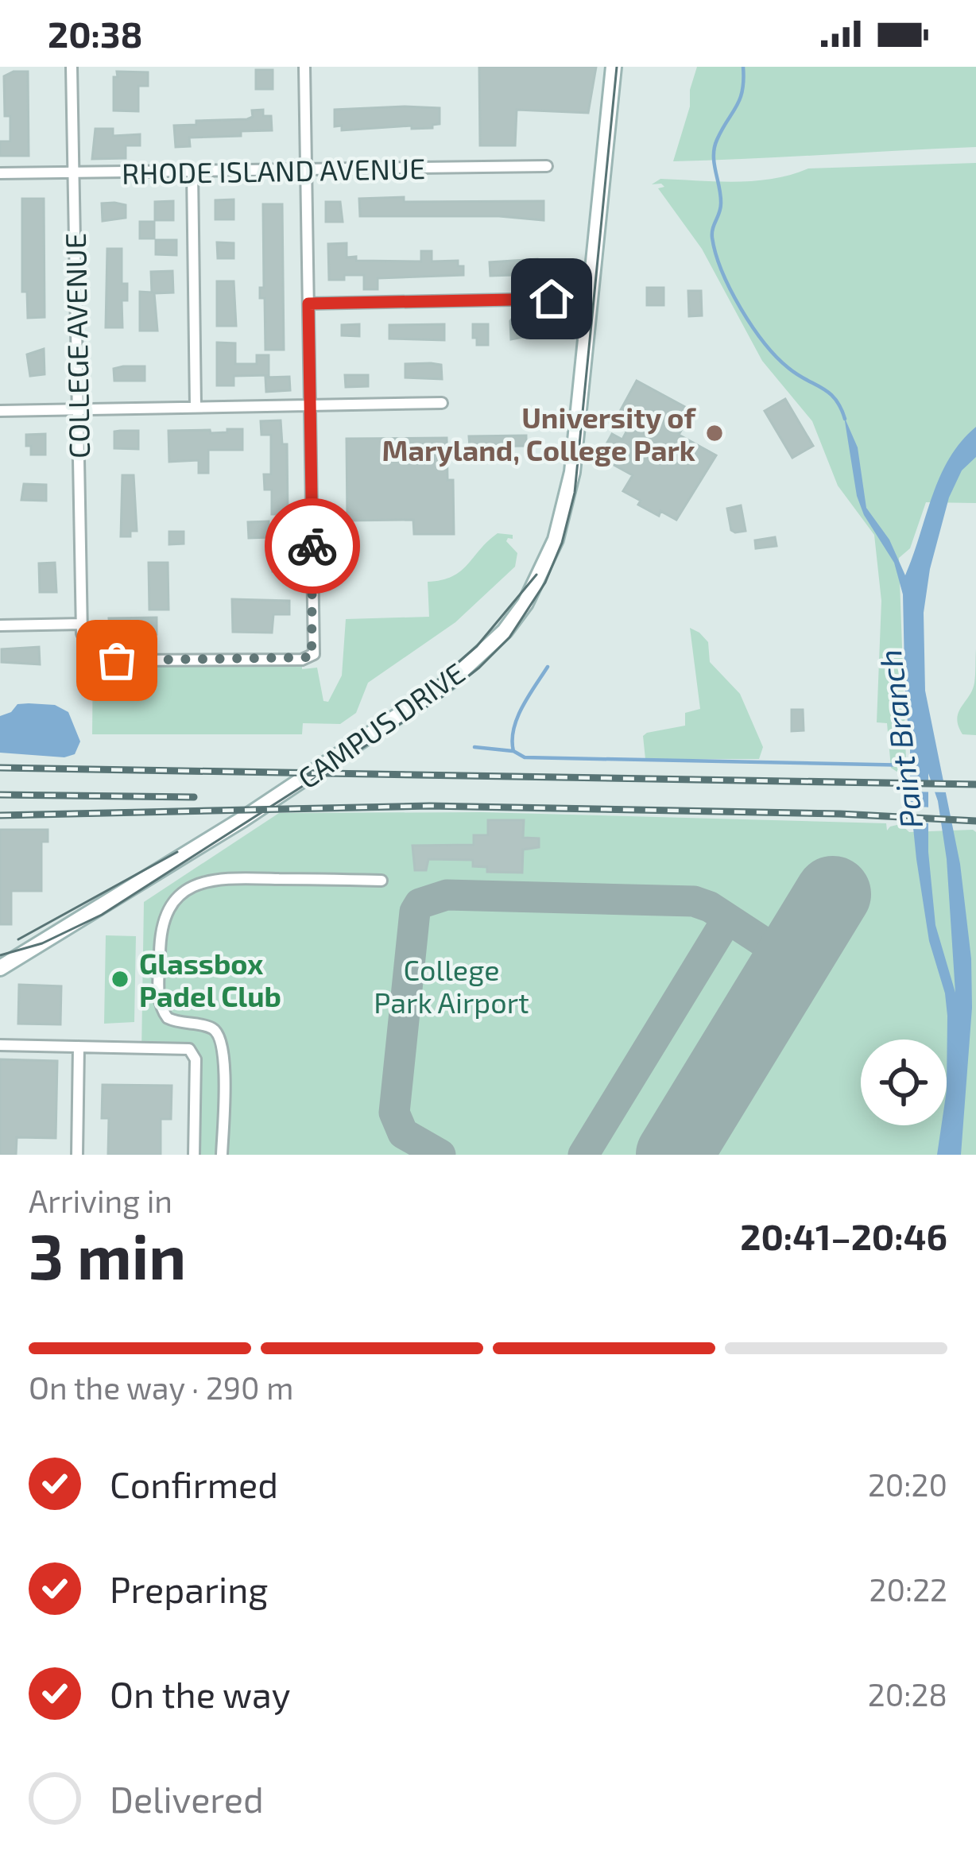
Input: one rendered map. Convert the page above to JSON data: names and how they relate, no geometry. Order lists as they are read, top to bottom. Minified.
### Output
{"streets":{"main road":["CAMPUS DRIVE"],"street":["RHODE ISLAND AVENUE","COLLEGE AVENUE"]},"crossings":[["RHODE ISLAND AVENUE","COLLEGE AVENUE"]],"water":["Paint Branch"],"parks":["College Park Airport"],"places":["University of Maryland, College Park","Glassbox Padel Club"],"page":{"status":"20:38","heading":["3 min","Arriving in","20:41–20:46"],"bar":"On the way · 290 m","list":[["Confirmed","20:20"],["Preparing","20:22"],["On the way","20:28"],"Delivered"]}}
